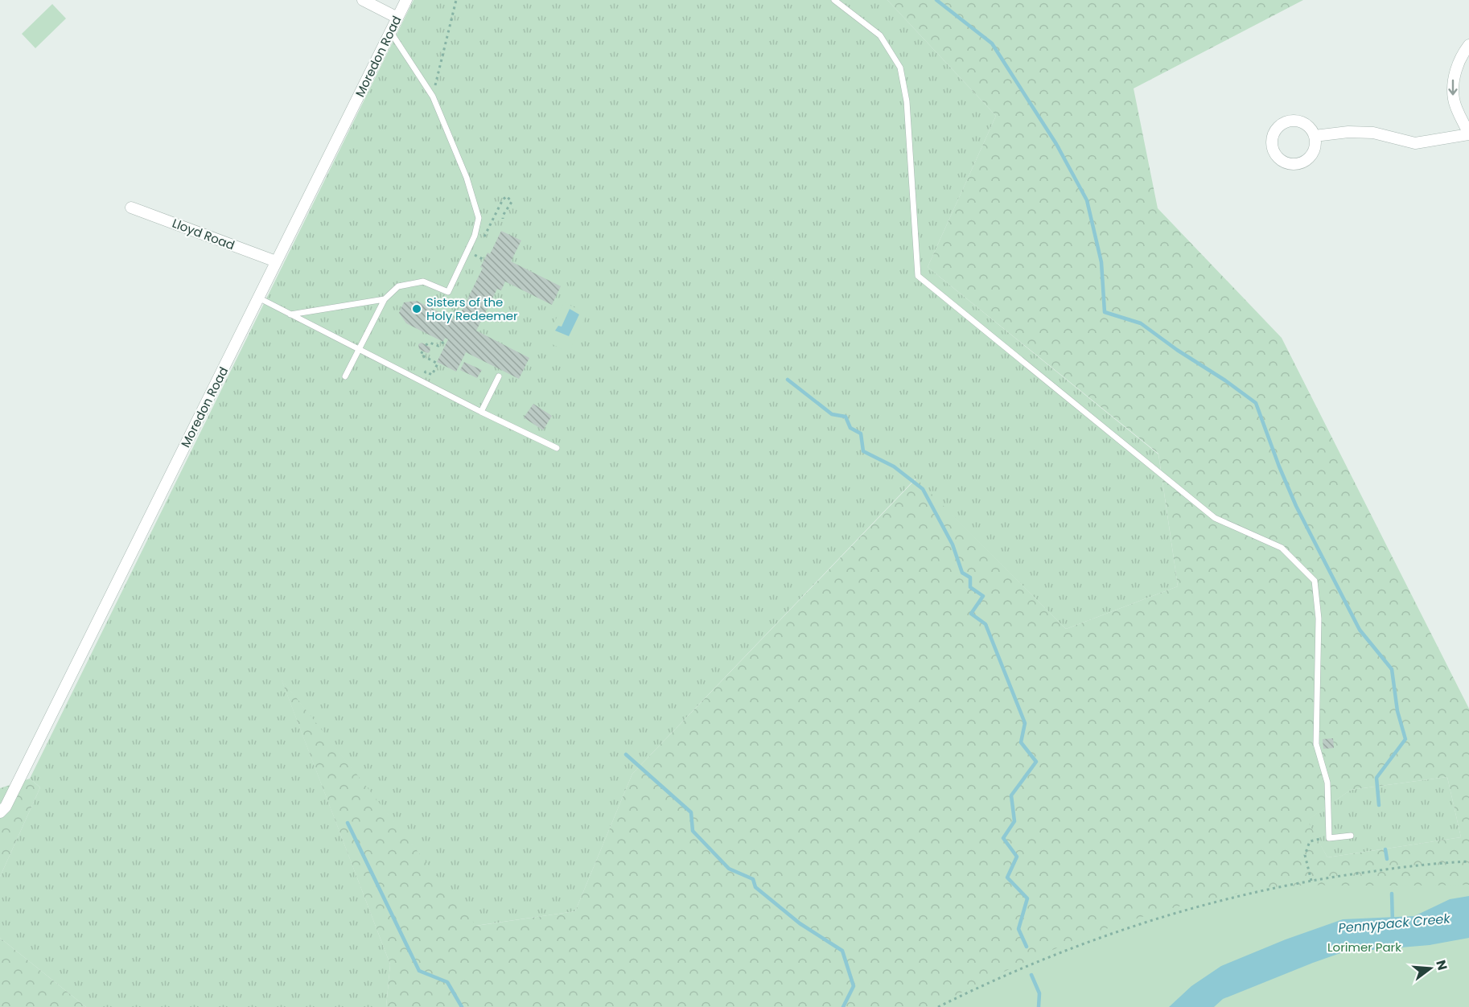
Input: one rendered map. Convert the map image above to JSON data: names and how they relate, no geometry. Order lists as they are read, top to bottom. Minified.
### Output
{"streets":{"street":["Moredon Road","Lloyd Road"]},"crossings":[["Moredon Road","Lloyd Road"]],"water":["Pennypack Creek"],"parks":["Lorimer Park"],"places":["Sisters of the Holy Redeemer"],"north":"right"}
